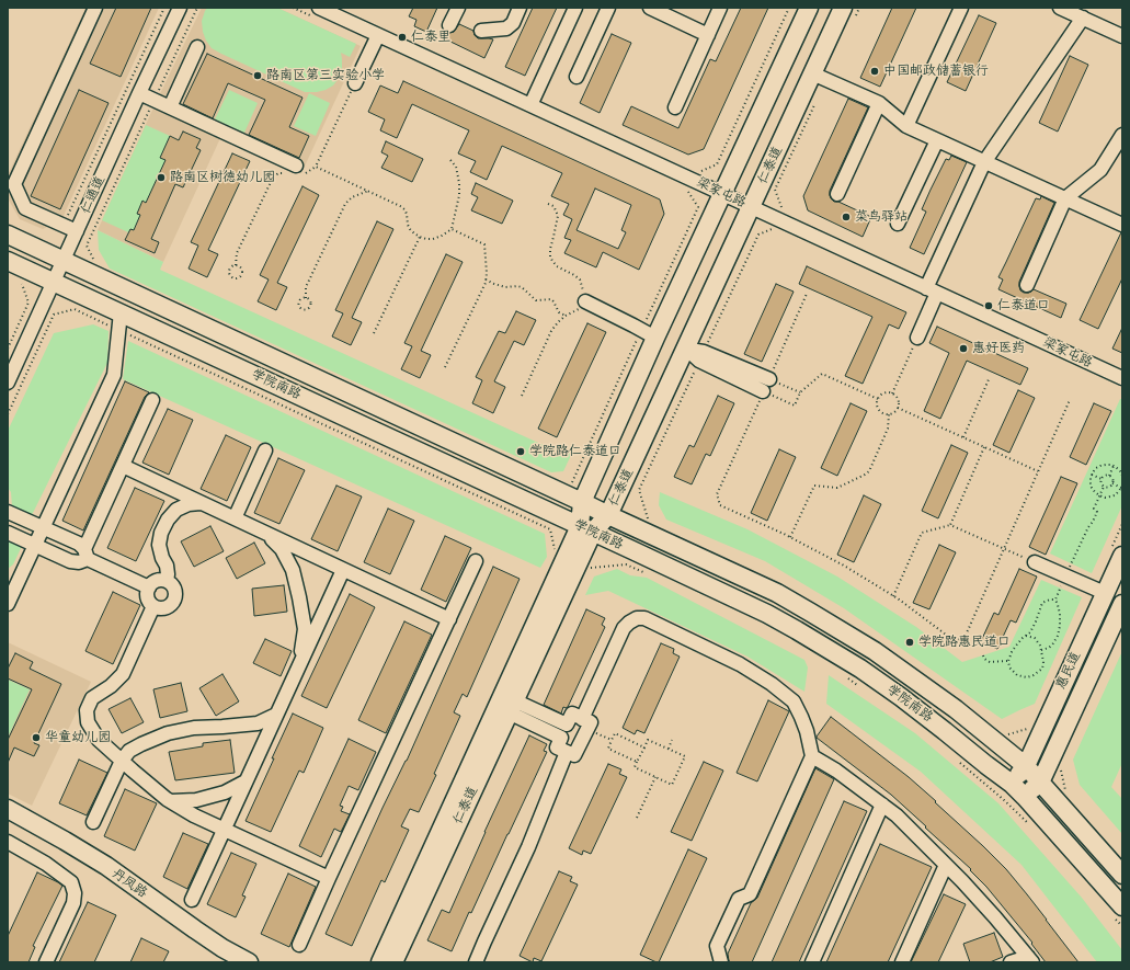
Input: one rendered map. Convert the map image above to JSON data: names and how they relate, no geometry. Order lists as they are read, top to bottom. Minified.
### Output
{"streets":{"main road":["仁泰道","学院南路","惠民道","丹凤路"],"street":["梁家屯路","仁通道"]},"crossings":[["仁泰道","梁家屯路"],["仁泰道","学院南路"],["仁通道","学院南路"],["学院南路","惠民道"]],"places":["仁泰里","中国邮政储蓄银行","路南区第三实验小学","路南区树德幼儿园","菜鸟驿站","仁泰道口","惠好医药","学院路仁泰道口","学院路惠民道口","华童幼儿园"]}
